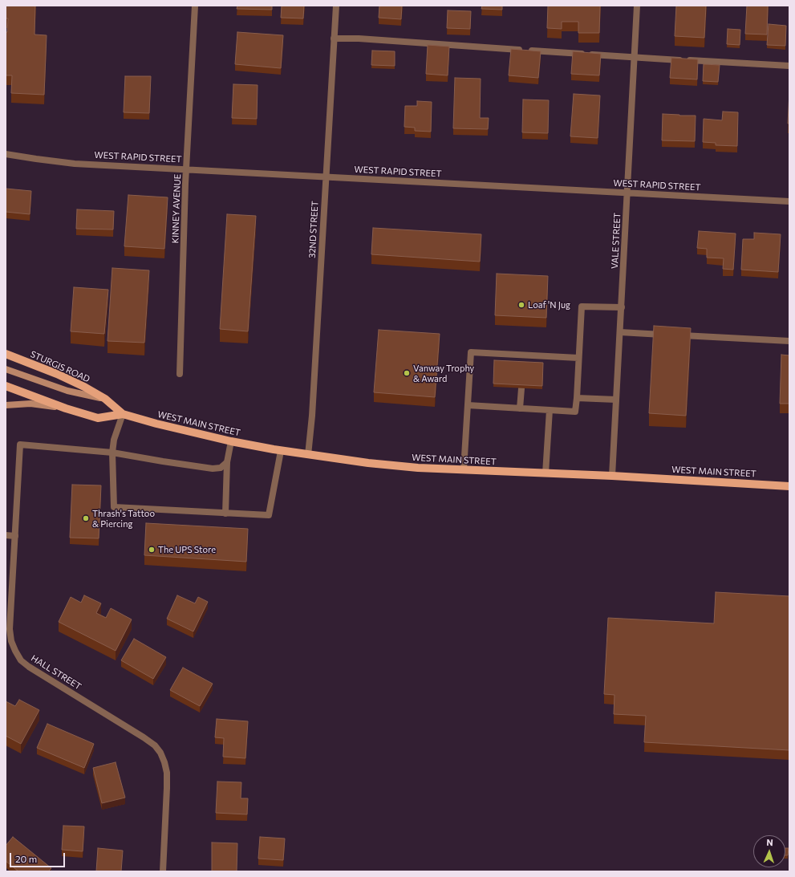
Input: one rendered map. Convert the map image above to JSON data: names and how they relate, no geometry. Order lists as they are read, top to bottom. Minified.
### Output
{"streets":{"main road":["STURGIS ROAD","WEST MAIN STREET"],"street":["WEST RAPID STREET","KINNEY AVENUE","32ND STREET","VALE STREET","HALL STREET"]},"crossings":[["WEST RAPID STREET","KINNEY AVENUE"],["WEST RAPID STREET","32ND STREET"],["WEST RAPID STREET","VALE STREET"],["32ND STREET","WEST MAIN STREET"],["VALE STREET","WEST MAIN STREET"],["STURGIS ROAD","WEST MAIN STREET"]],"places":["Loaf 'N Jug","Vanway Trophy & Award","Thrash's Tattoo & Piercing","The UPS Store"],"scale_bar":"20 m","north":"top"}
